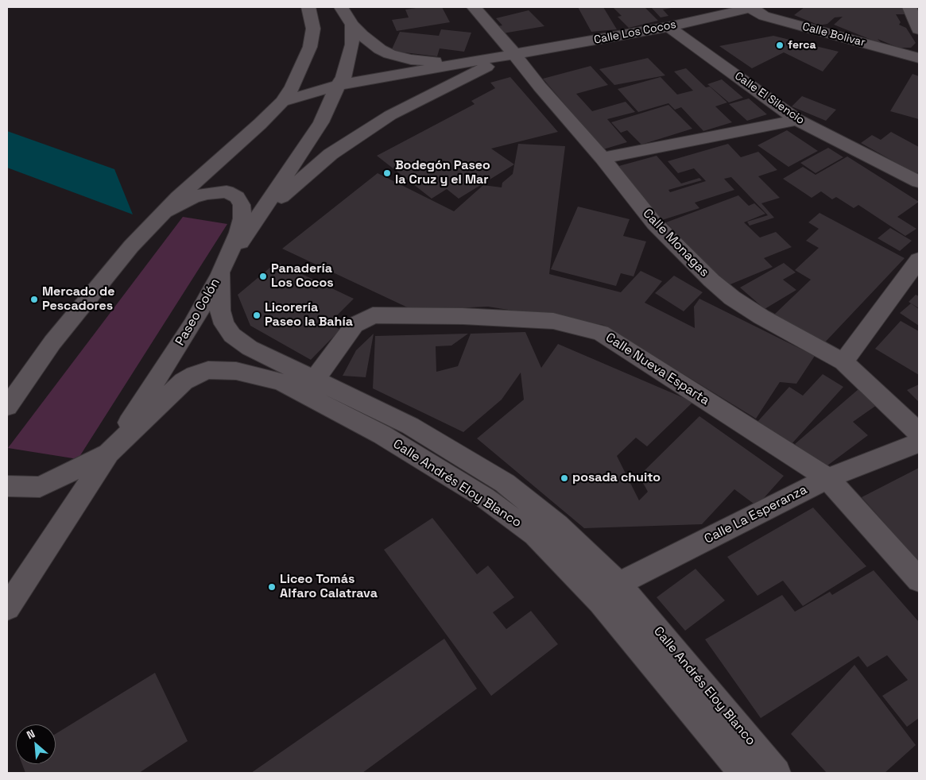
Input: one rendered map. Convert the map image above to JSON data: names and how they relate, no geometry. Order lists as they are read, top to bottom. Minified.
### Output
{"streets":{"street":["Calle Los Cocos","Calle Bolivar","Calle El Silencio","Calle Monagas","Paseo Colón","Calle Nueva Esparta","Calle Andrés Eloy Blanco","Calle La Esperanza"]},"crossings":[["Calle Los Cocos","Calle Bolivar"],["Calle Los Cocos","Calle El Silencio"],["Calle Los Cocos","Calle Monagas"],["Paseo Colón","Calle Andrés Eloy Blanco"],["Calle Nueva Esparta","Calle Andrés Eloy Blanco"],["Calle Nueva Esparta","Calle La Esperanza"],["Calle Andrés Eloy Blanco","Calle La Esperanza"]],"places":["ferca","Bodegón Paseo la Cruz y el Mar","Panadería Los Cocos","Mercado de Pescadores","Licorería Paseo la Bahía","posada chuito","Liceo Tomás Alfaro Calatrava"],"north":"top left"}
